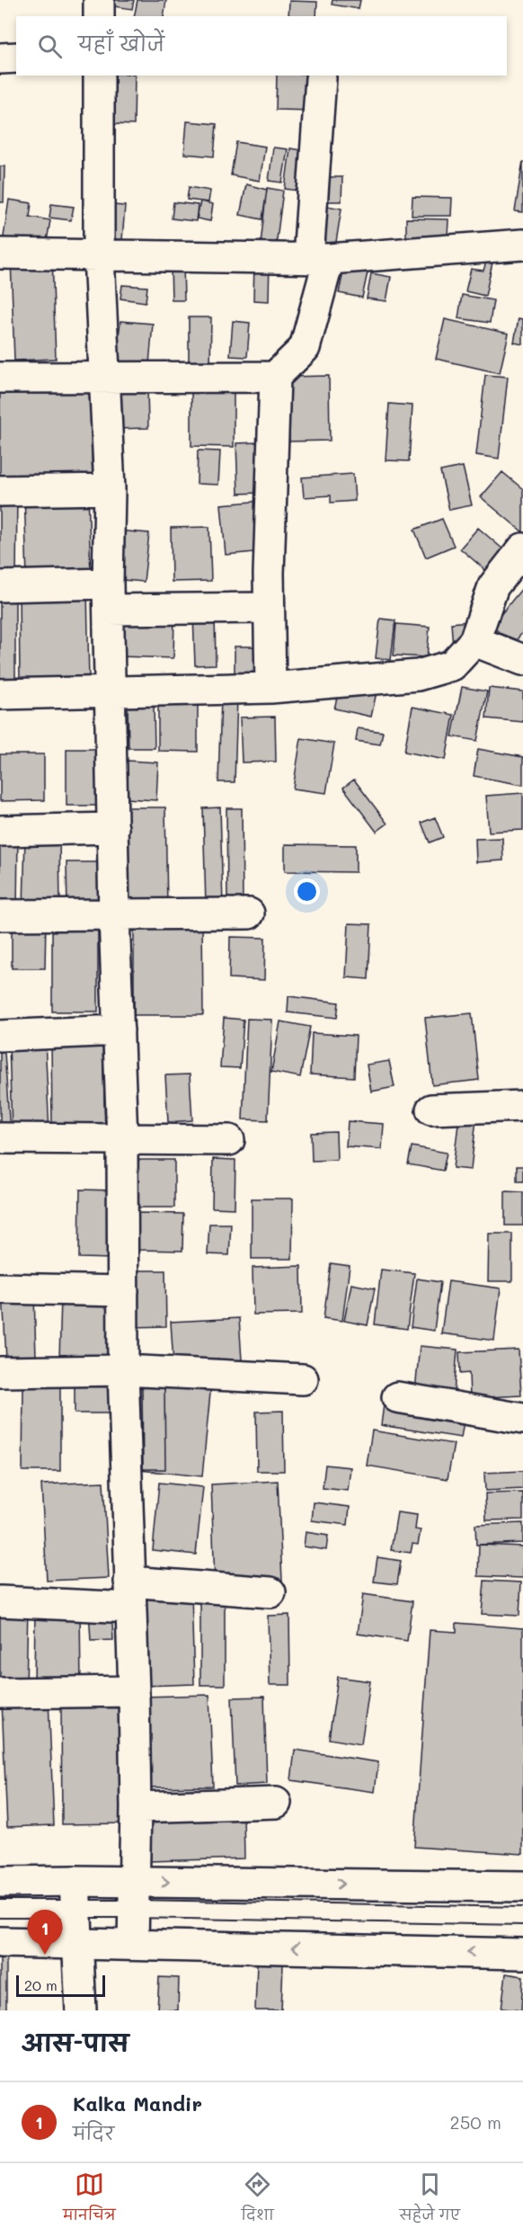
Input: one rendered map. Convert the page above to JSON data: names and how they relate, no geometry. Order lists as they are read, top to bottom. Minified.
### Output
{"scale_bar":"20 m","page":{"search":"यहाँ खोजें","pins":"1","scale":"20 m","heading":"आस-पास","list":[{"mark":"1","name":"Kalka Mandir","note":"मंदिर","value":"250 m"}],"nav":["मानचित्र","दिशा","सहेजे गए"]}}
